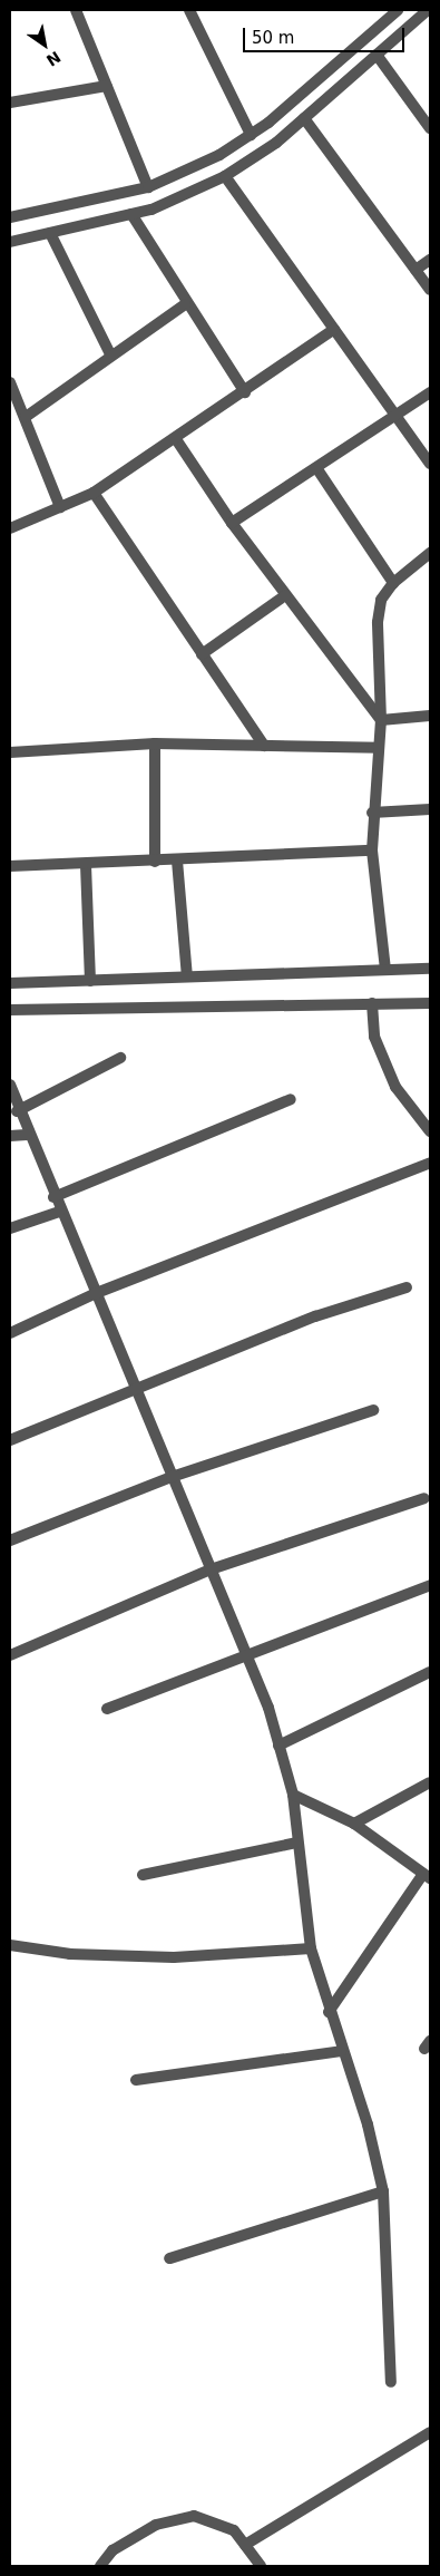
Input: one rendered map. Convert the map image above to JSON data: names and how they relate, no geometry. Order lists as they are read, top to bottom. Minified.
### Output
{"scale_bar":"50 m","north":"bottom right"}
